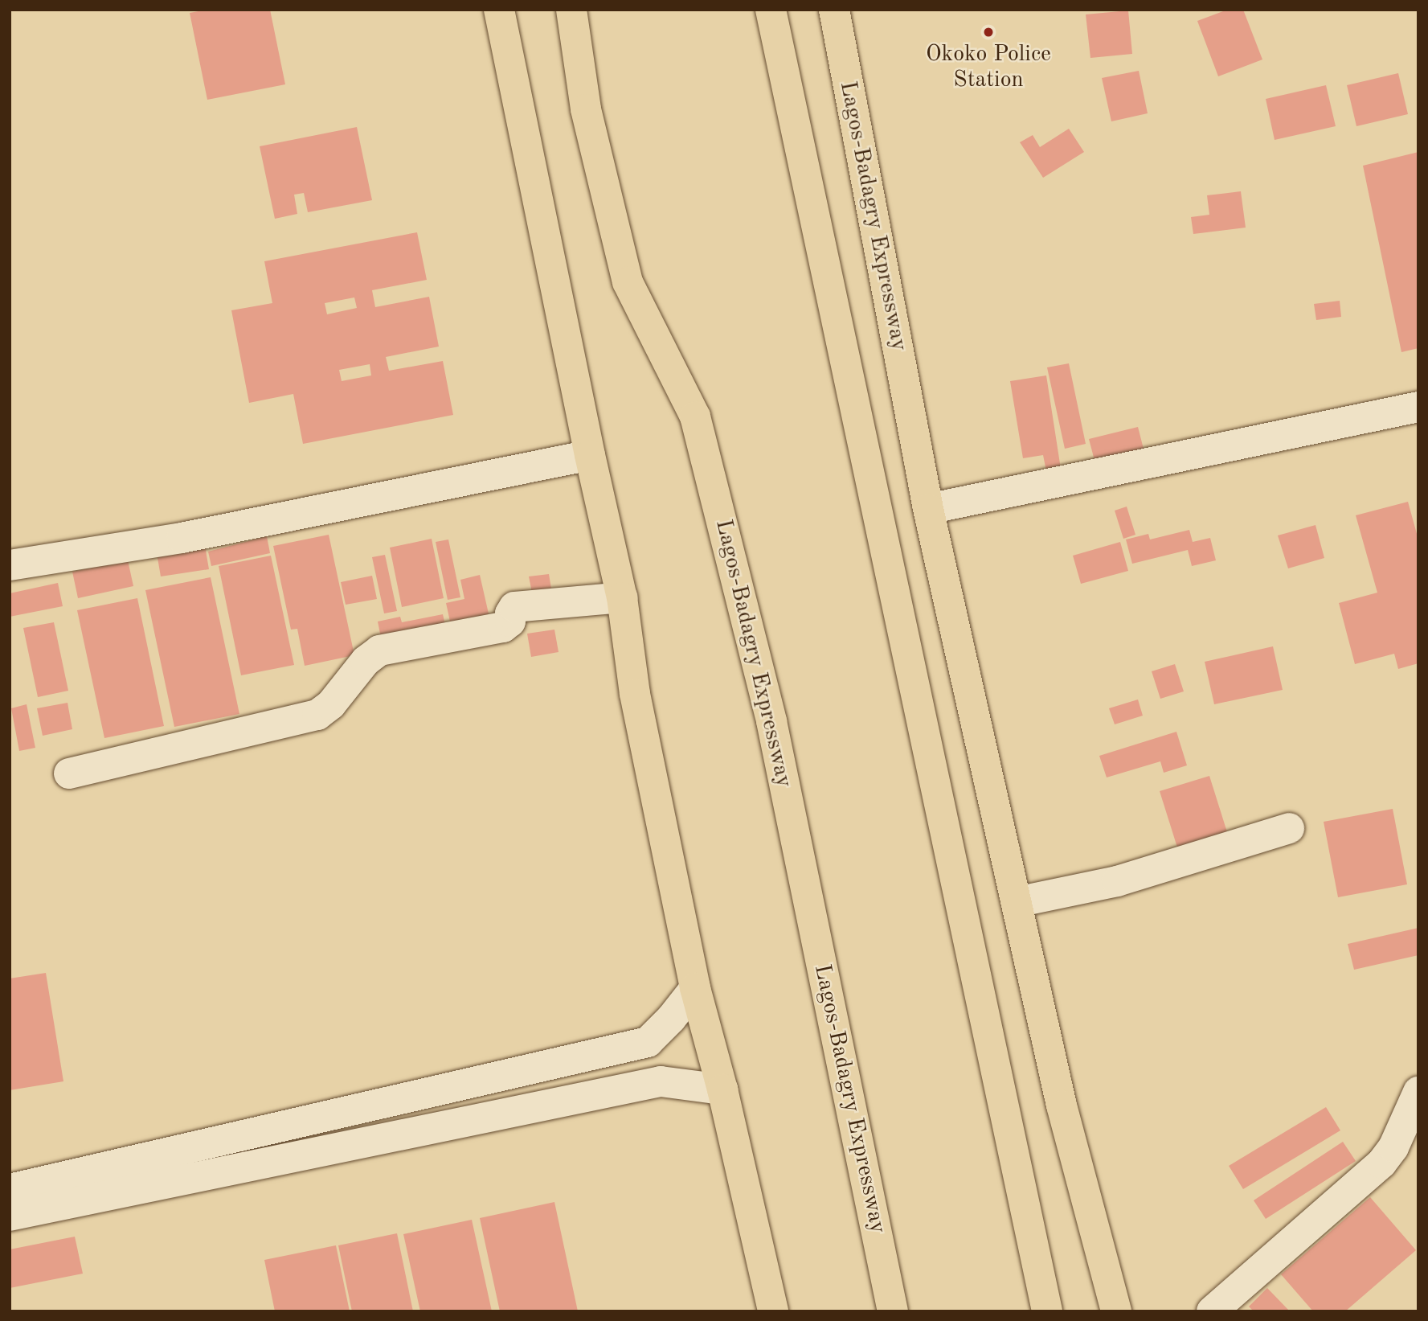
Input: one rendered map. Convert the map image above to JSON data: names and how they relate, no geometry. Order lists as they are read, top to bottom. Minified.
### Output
{"streets":{"main road":["Lagos-Badagry Expressway"]},"places":["Okoko Police Station"]}
